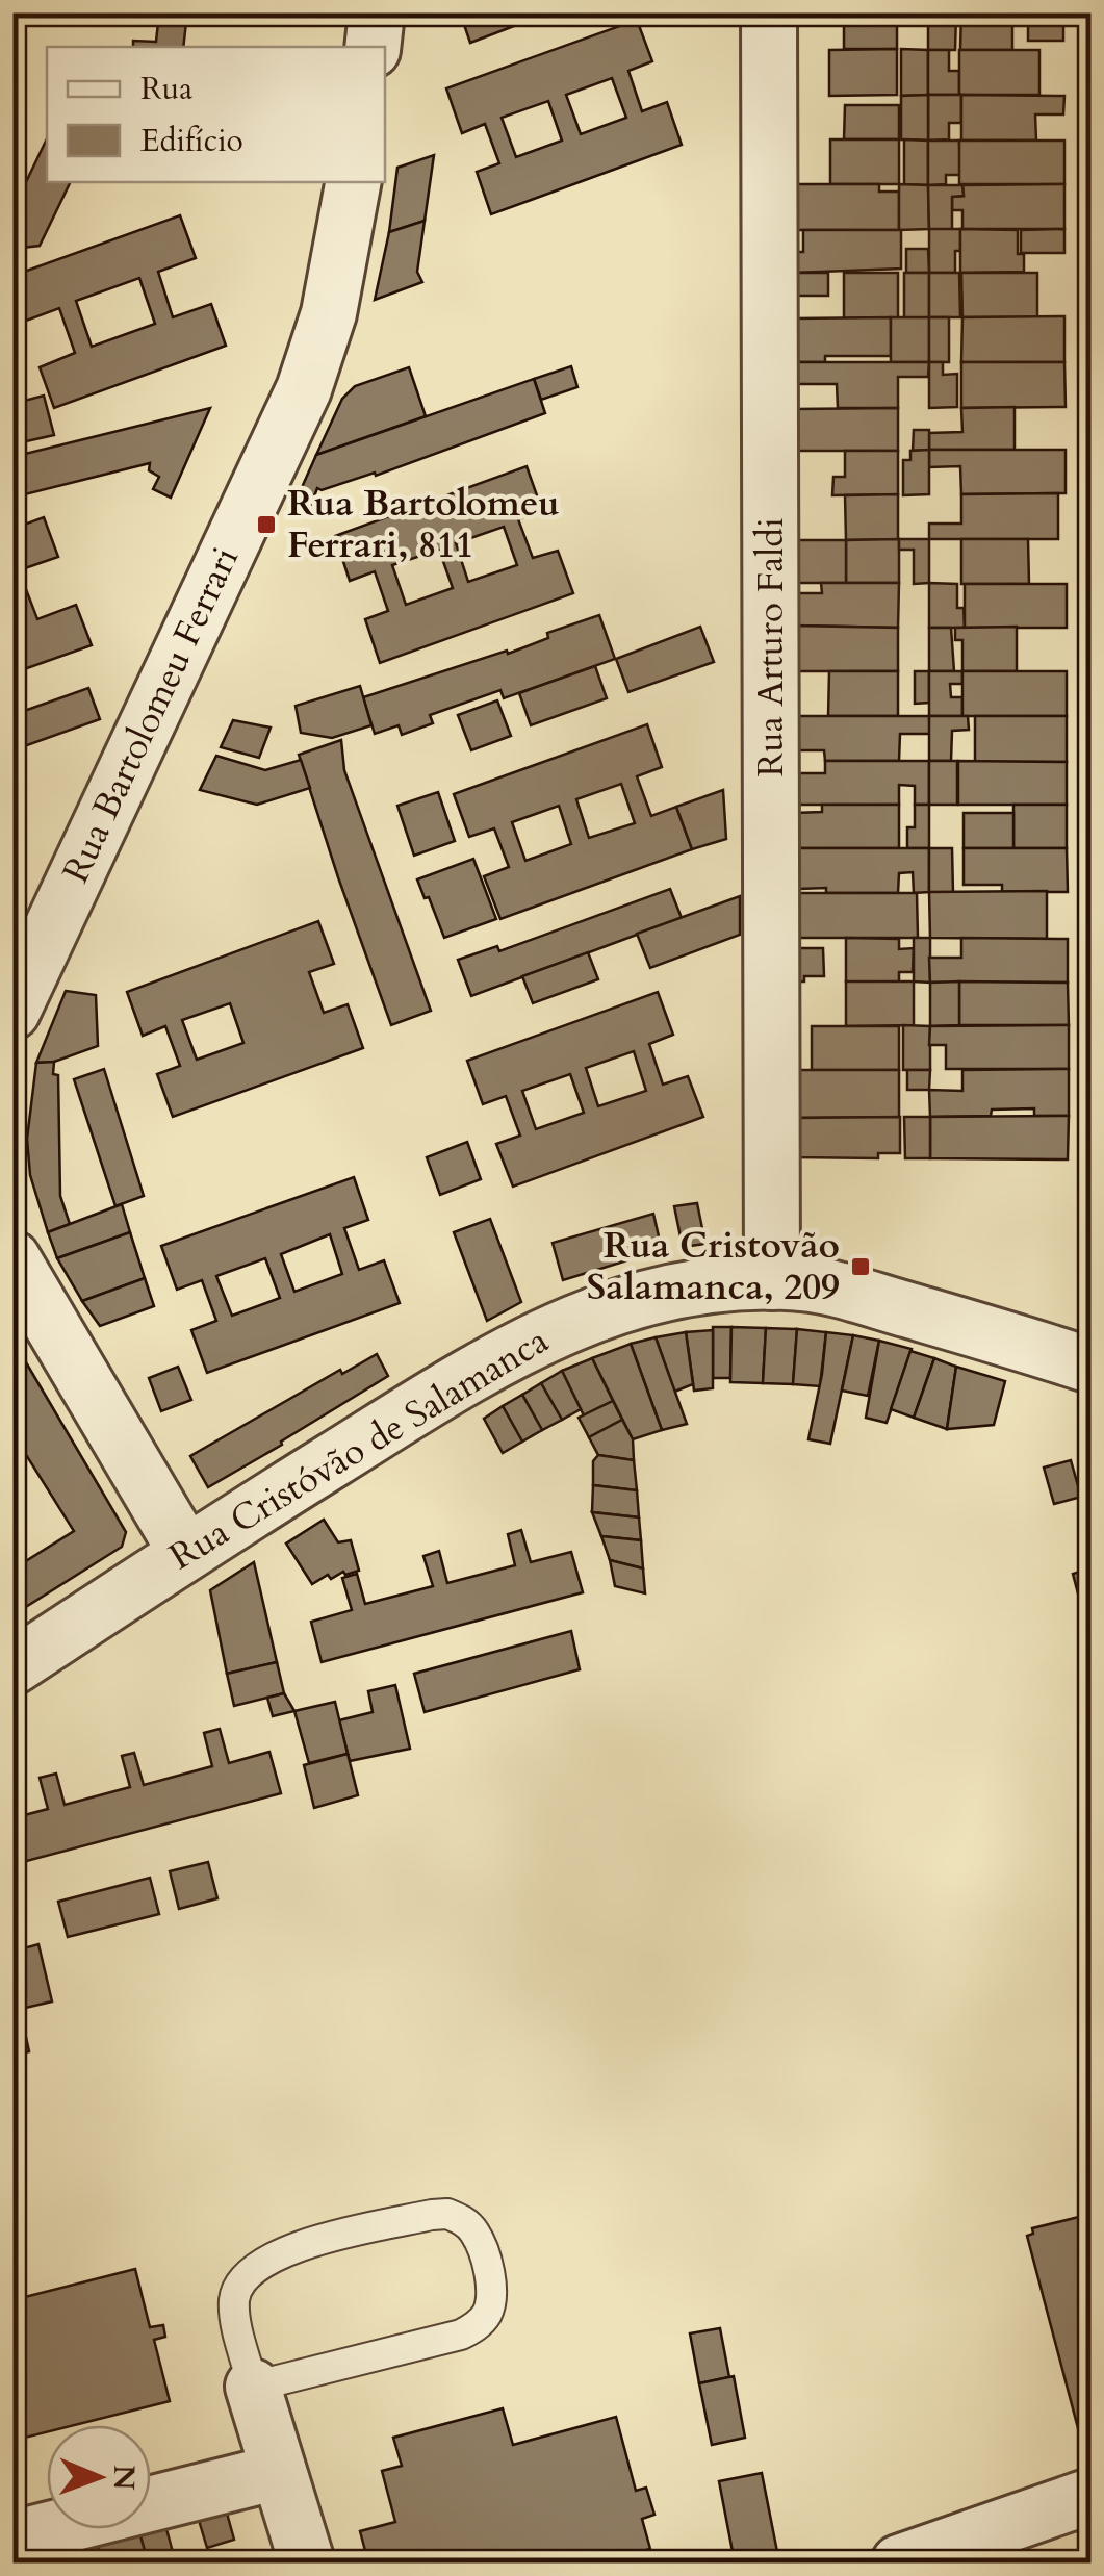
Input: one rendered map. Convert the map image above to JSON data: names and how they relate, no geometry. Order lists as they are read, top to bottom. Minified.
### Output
{"streets":{"street":["Rua Arturo Faldi","Rua Bartolomeu Ferrari","Rua Cristóvão de Salamanca"]},"crossings":[["Rua Arturo Faldi","Rua Cristóvão de Salamanca"]],"places":{"transit":["Rua Bartolomeu Ferrari, 811","Rua Cristovão Salamanca, 209"]},"legend":["Rua","Edifício"],"north":"right"}
